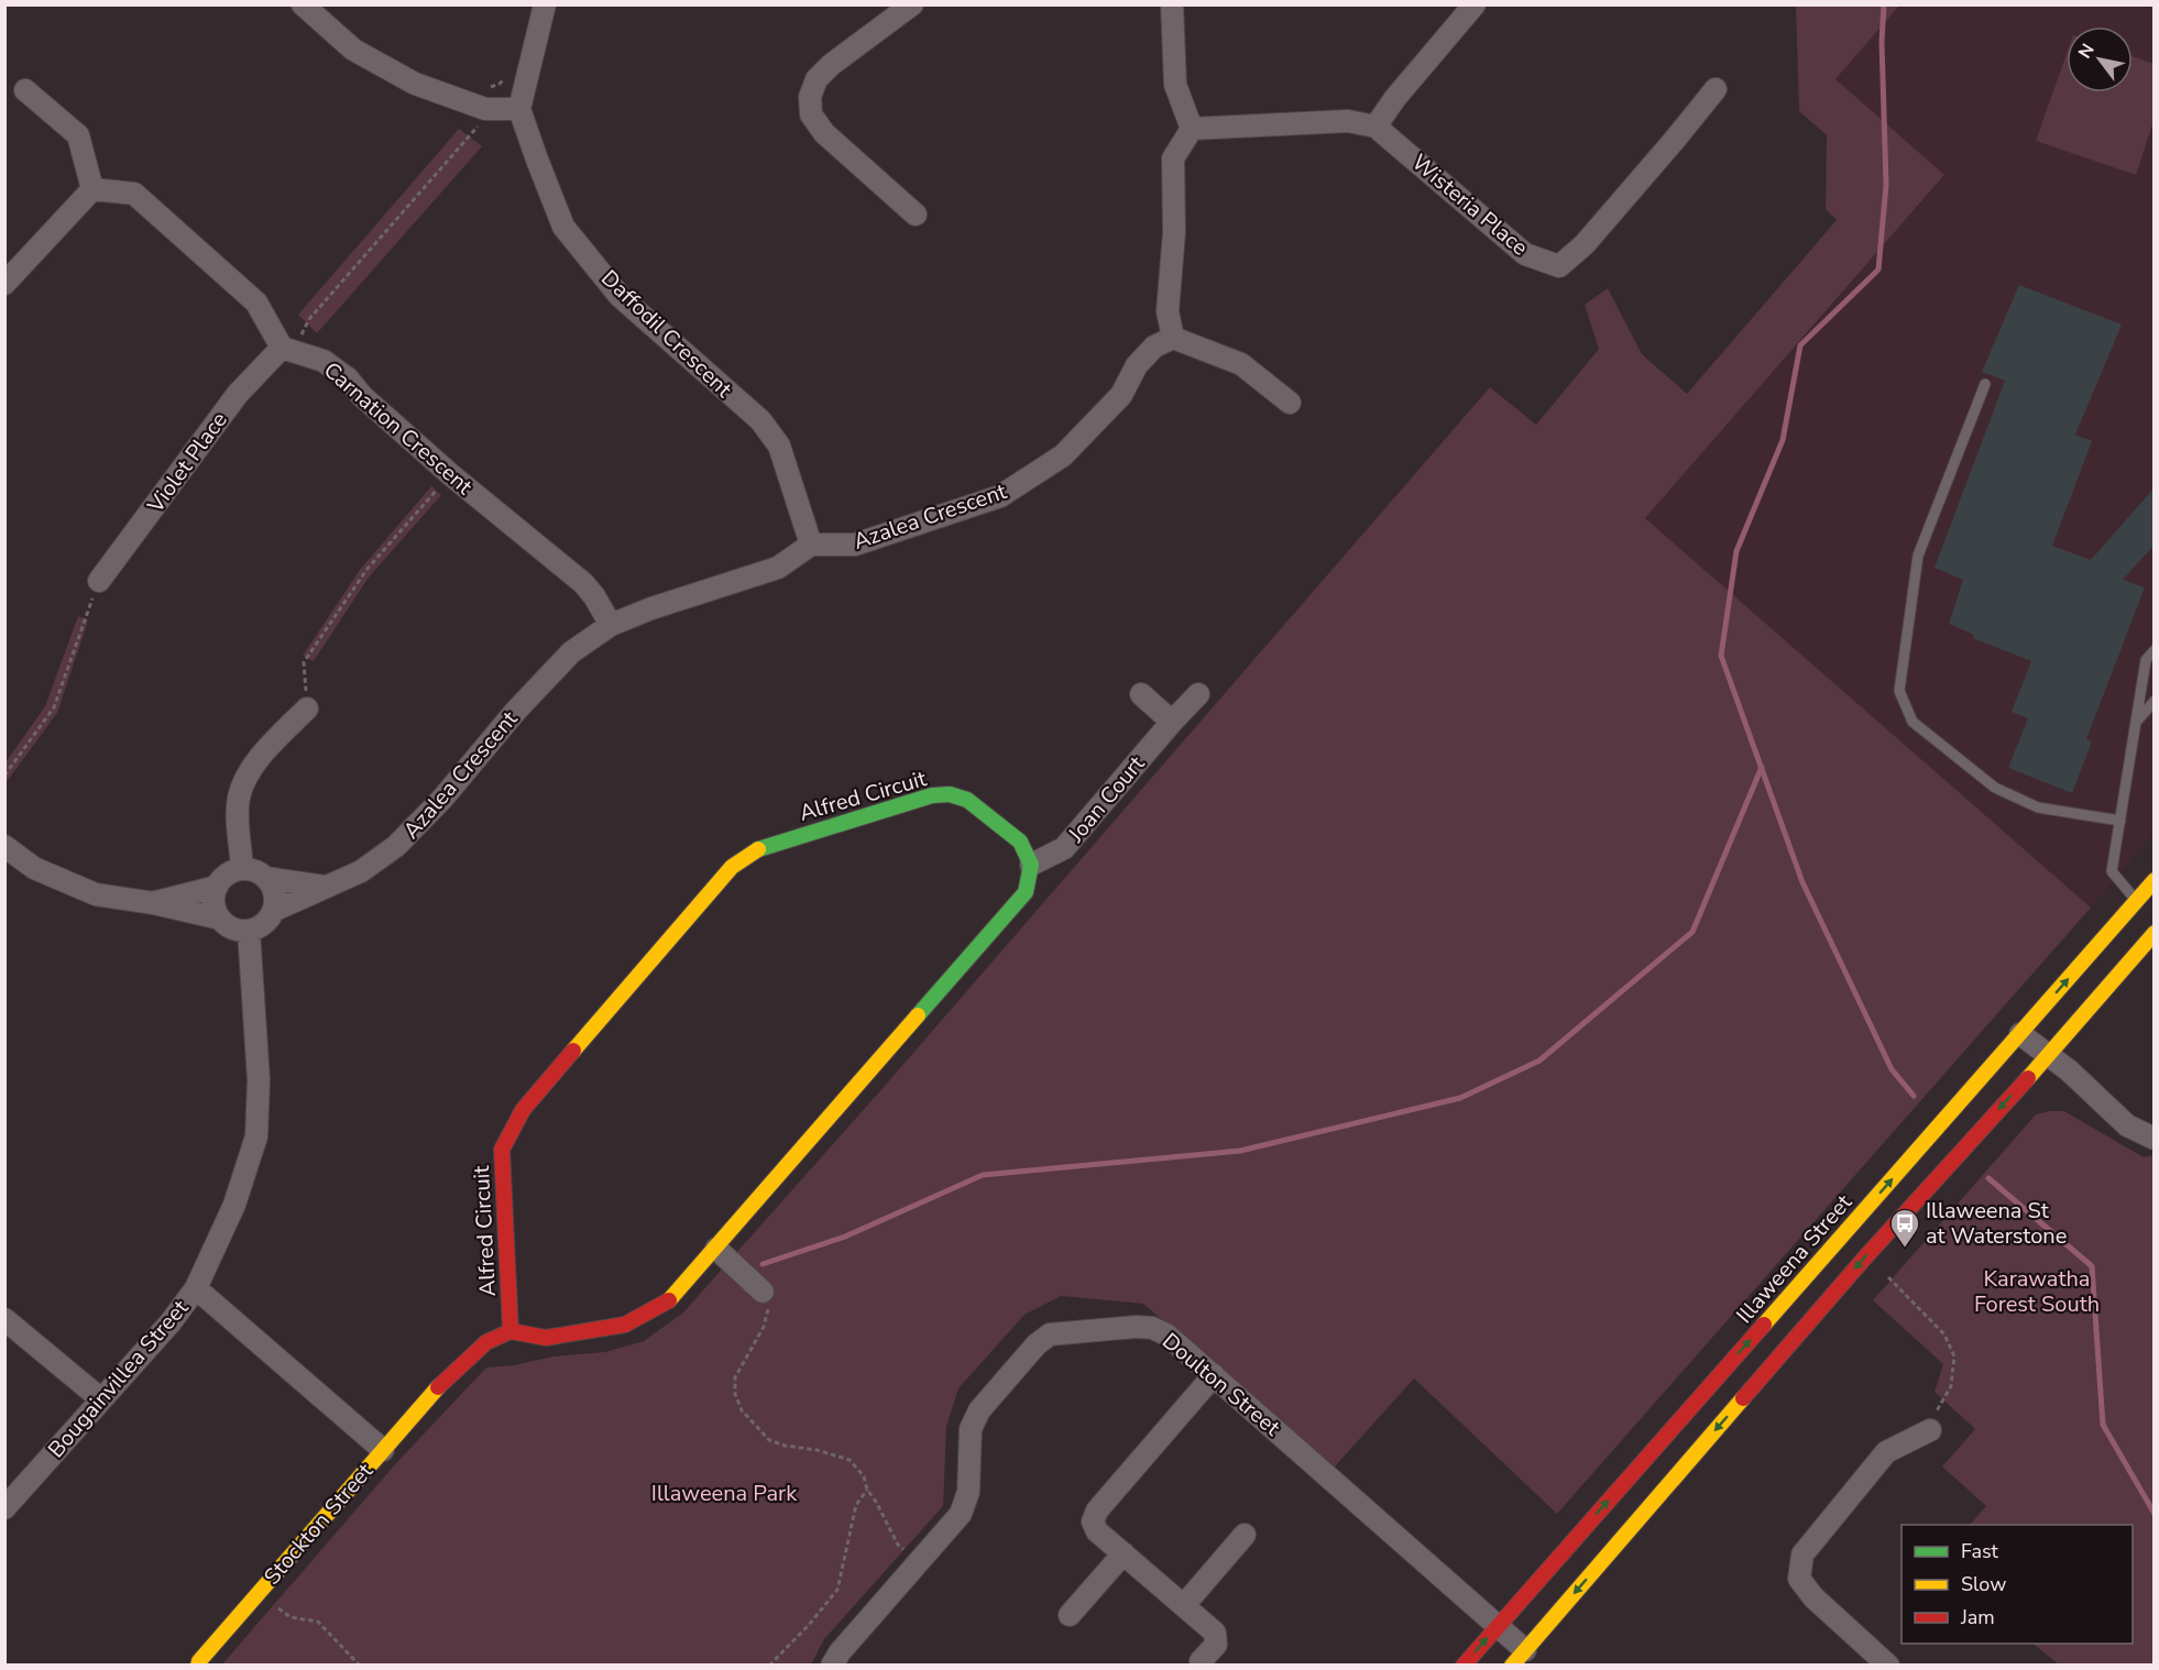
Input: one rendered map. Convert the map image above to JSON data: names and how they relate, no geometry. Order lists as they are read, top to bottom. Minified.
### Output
{"streets":{"street":["Wisteria Place","Daffodil Crescent","Carnation Crescent","Violet Place","Azalea Crescent","Alfred Circuit","Joan Court","Illaweena Street","Bougainvillea Street","Doulton Street","Stockton Street"]},"crossings":[["Daffodil Crescent","Azalea Crescent"],["Carnation Crescent","Violet Place"],["Carnation Crescent","Azalea Crescent"],["Azalea Crescent","Bougainvillea Street"],["Alfred Circuit","Joan Court"],["Illaweena Street","Doulton Street"],["Bougainvillea Street","Stockton Street"]],"parks":["Karawatha Forest South","Illaweena Park"],"places":{"bus stop":["Illaweena St at Waterstone"]},"legend":["Fast","Slow","Jam"],"north":"top left"}
